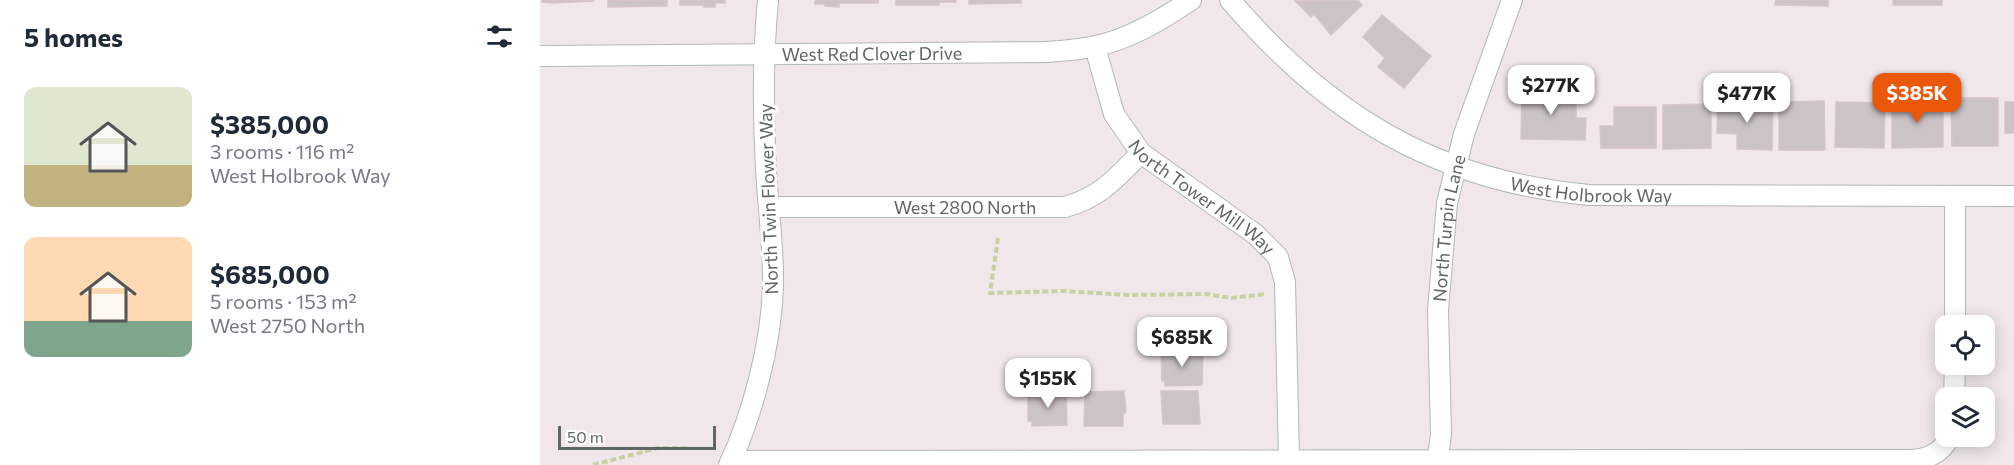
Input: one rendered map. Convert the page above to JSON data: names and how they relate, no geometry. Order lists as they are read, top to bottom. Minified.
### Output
{"streets":{"street":["West Red Clover Drive","West Holbrook Way","North Tower Mill Way","North Twin Flower Way","West 2800 North","North Turpin Lane"]},"crossings":[["West Red Clover Drive","North Tower Mill Way"],["West Red Clover Drive","North Twin Flower Way"],["West Holbrook Way","North Turpin Lane"],["North Tower Mill Way","West 2800 North"],["North Twin Flower Way","West 2800 North"]],"scale_bar":"50 m","page":{"heading":"5 homes","price":["$277K","$477K","$385K","$685K","$155K"],"list":[{"name":"$385,000","note":"3 rooms · 116 m² · West Holbrook Way"},{"name":"$685,000","note":"5 rooms · 153 m² · West 2750 North"}],"scale":"50 m"}}
